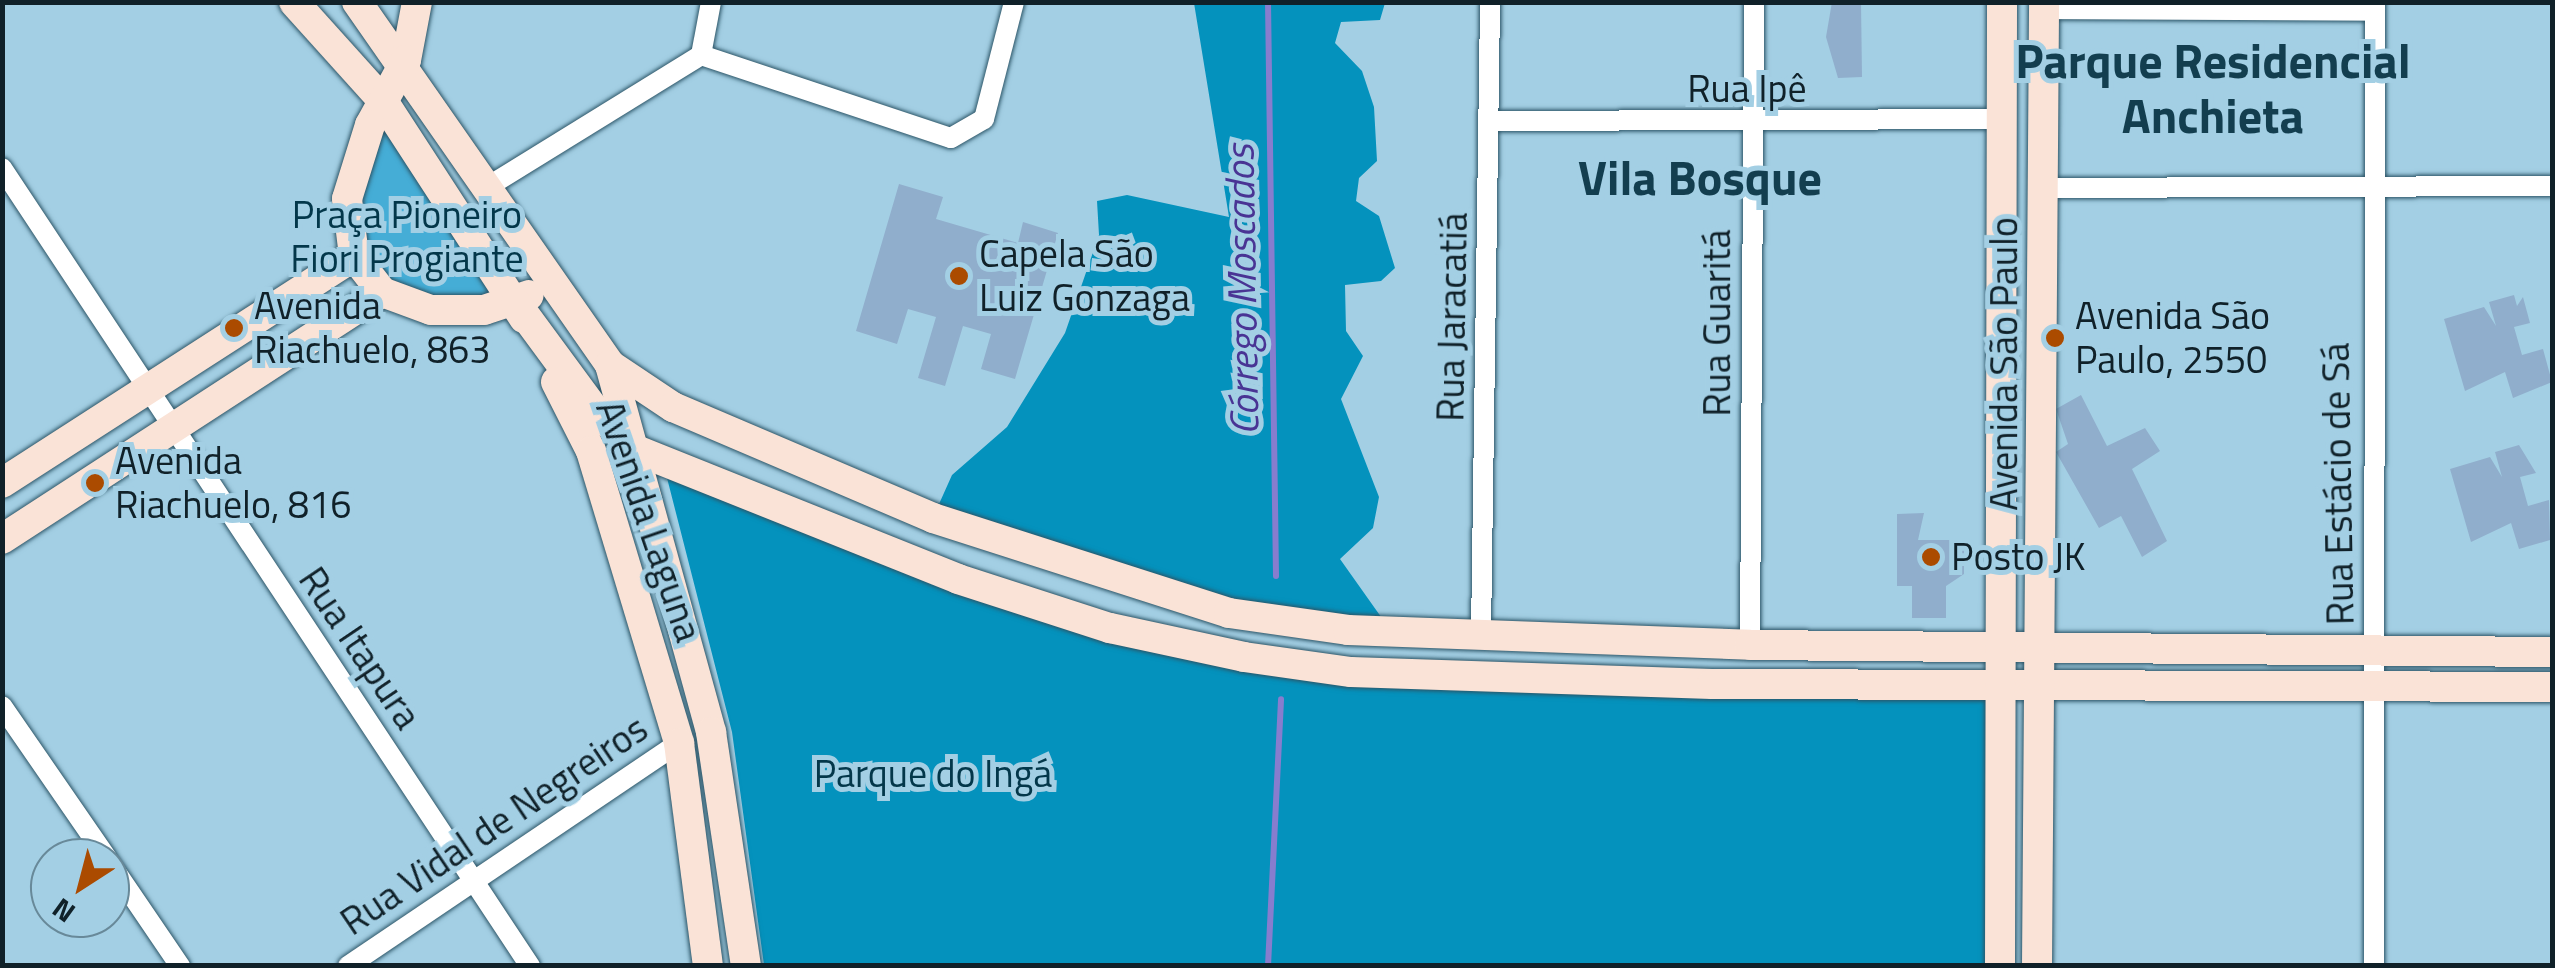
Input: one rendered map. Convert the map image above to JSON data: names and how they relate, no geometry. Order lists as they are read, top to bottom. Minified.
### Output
{"streets":{"main road":["Avenida São Paulo","Avenida Laguna"],"street":["Rua Ipê","Rua Jaracatiá","Rua Guaritá","Rua Estácio de Sá","Rua Itapura","Rua Vidal de Negreiros"]},"crossings":[["Rua Ipê","Rua Jaracatiá"],["Rua Ipê","Rua Guaritá"],["Rua Ipê","Avenida São Paulo"],["Avenida Laguna","Rua Vidal de Negreiros"],["Rua Itapura","Rua Vidal de Negreiros"]],"districts":["Parque Residencial Anchieta","Vila Bosque"],"water":["Córrego Moscados"],"parks":["Praça Pioneiro Fiori Progiante","Parque do Ingá"],"places":["Capela São Luiz Gonzaga","Avenida Riachuelo, 863","Avenida São Paulo, 2550","Avenida Riachuelo, 816","Posto JK"],"north":"bottom left"}
